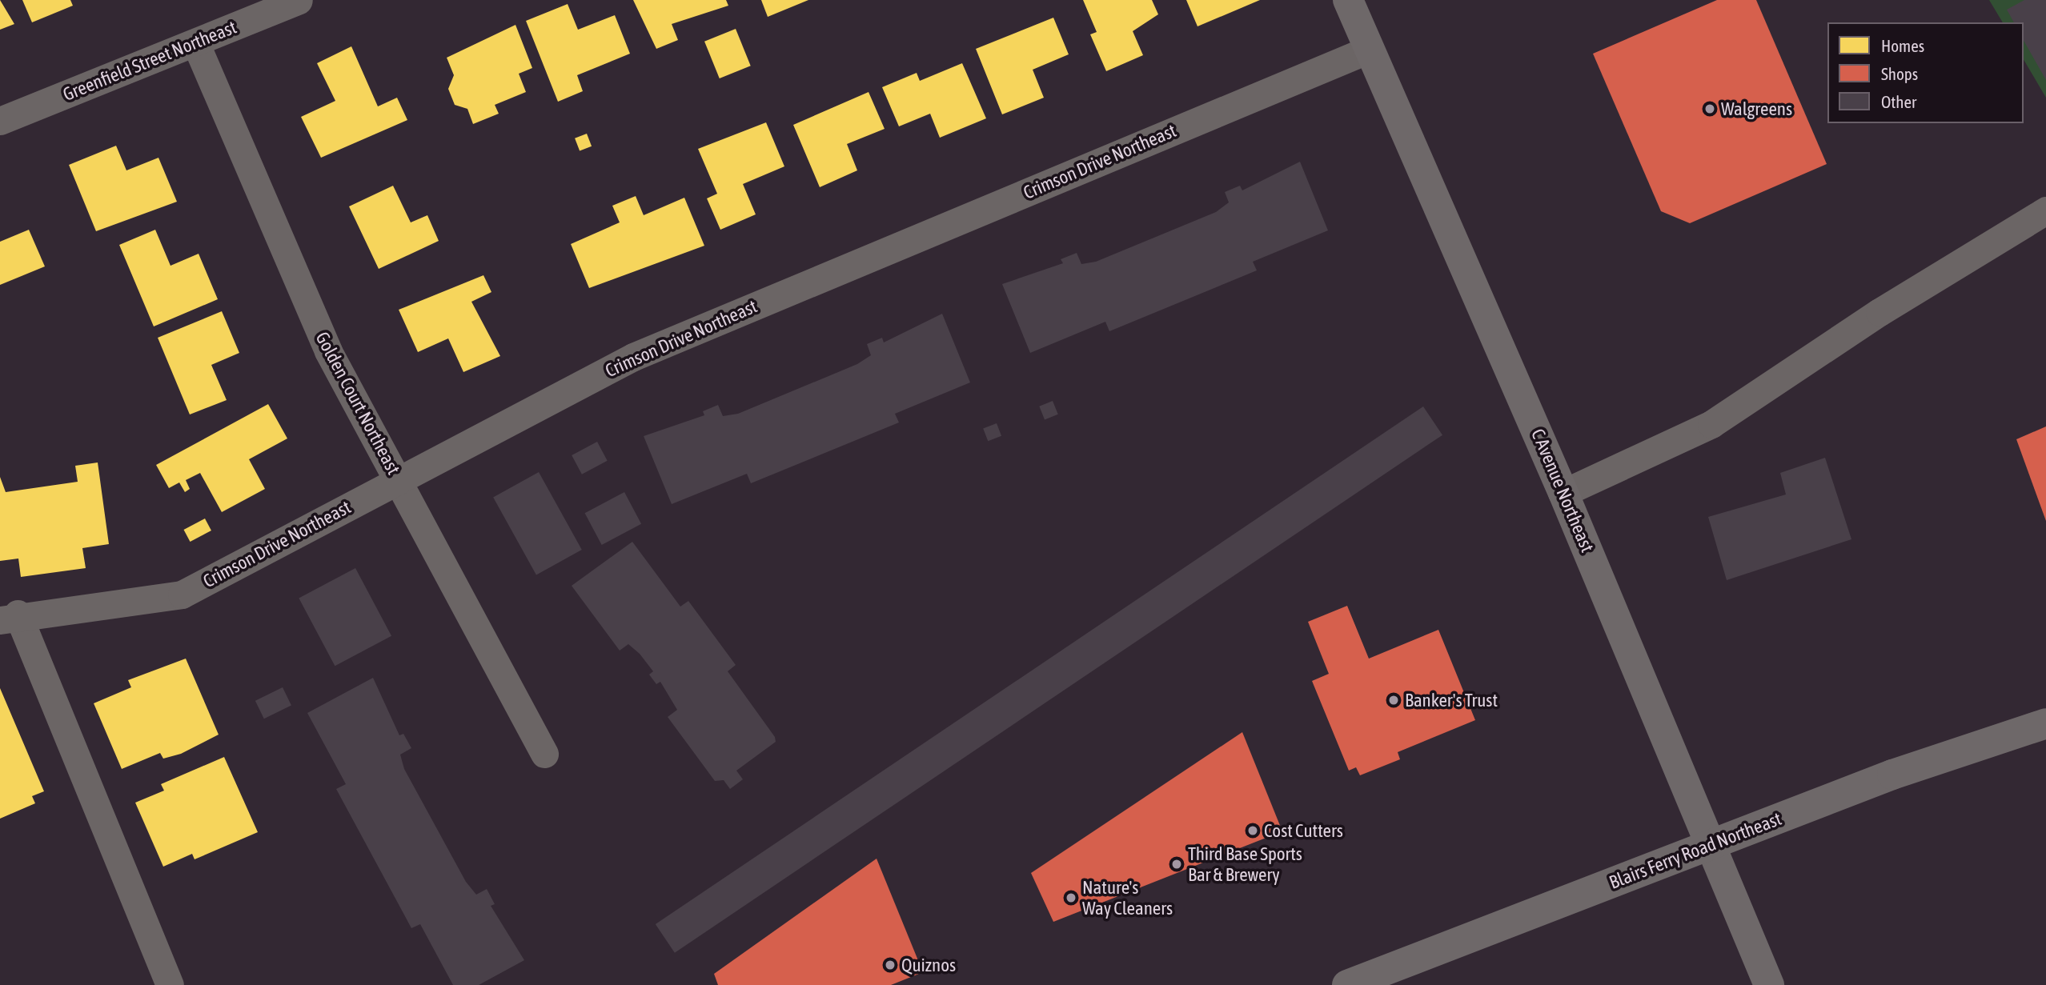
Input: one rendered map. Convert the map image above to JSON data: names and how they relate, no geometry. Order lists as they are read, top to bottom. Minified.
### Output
{"streets":{"main road":["C Avenue Northeast","Blairs Ferry Road Northeast"],"street":["Greenfield Street Northeast","Crimson Drive Northeast","Golden Court Northeast"]},"crossings":[["Greenfield Street Northeast","Golden Court Northeast"],["Crimson Drive Northeast","Golden Court Northeast"],["Crimson Drive Northeast","C Avenue Northeast"],["C Avenue Northeast","Blairs Ferry Road Northeast"]],"places":["Walgreens","Banker's Trust","Cost Cutters","Third Base Sports Bar & Brewery","Nature's Way Cleaners","Quiznos"],"legend":["Homes","Shops","Other"]}
